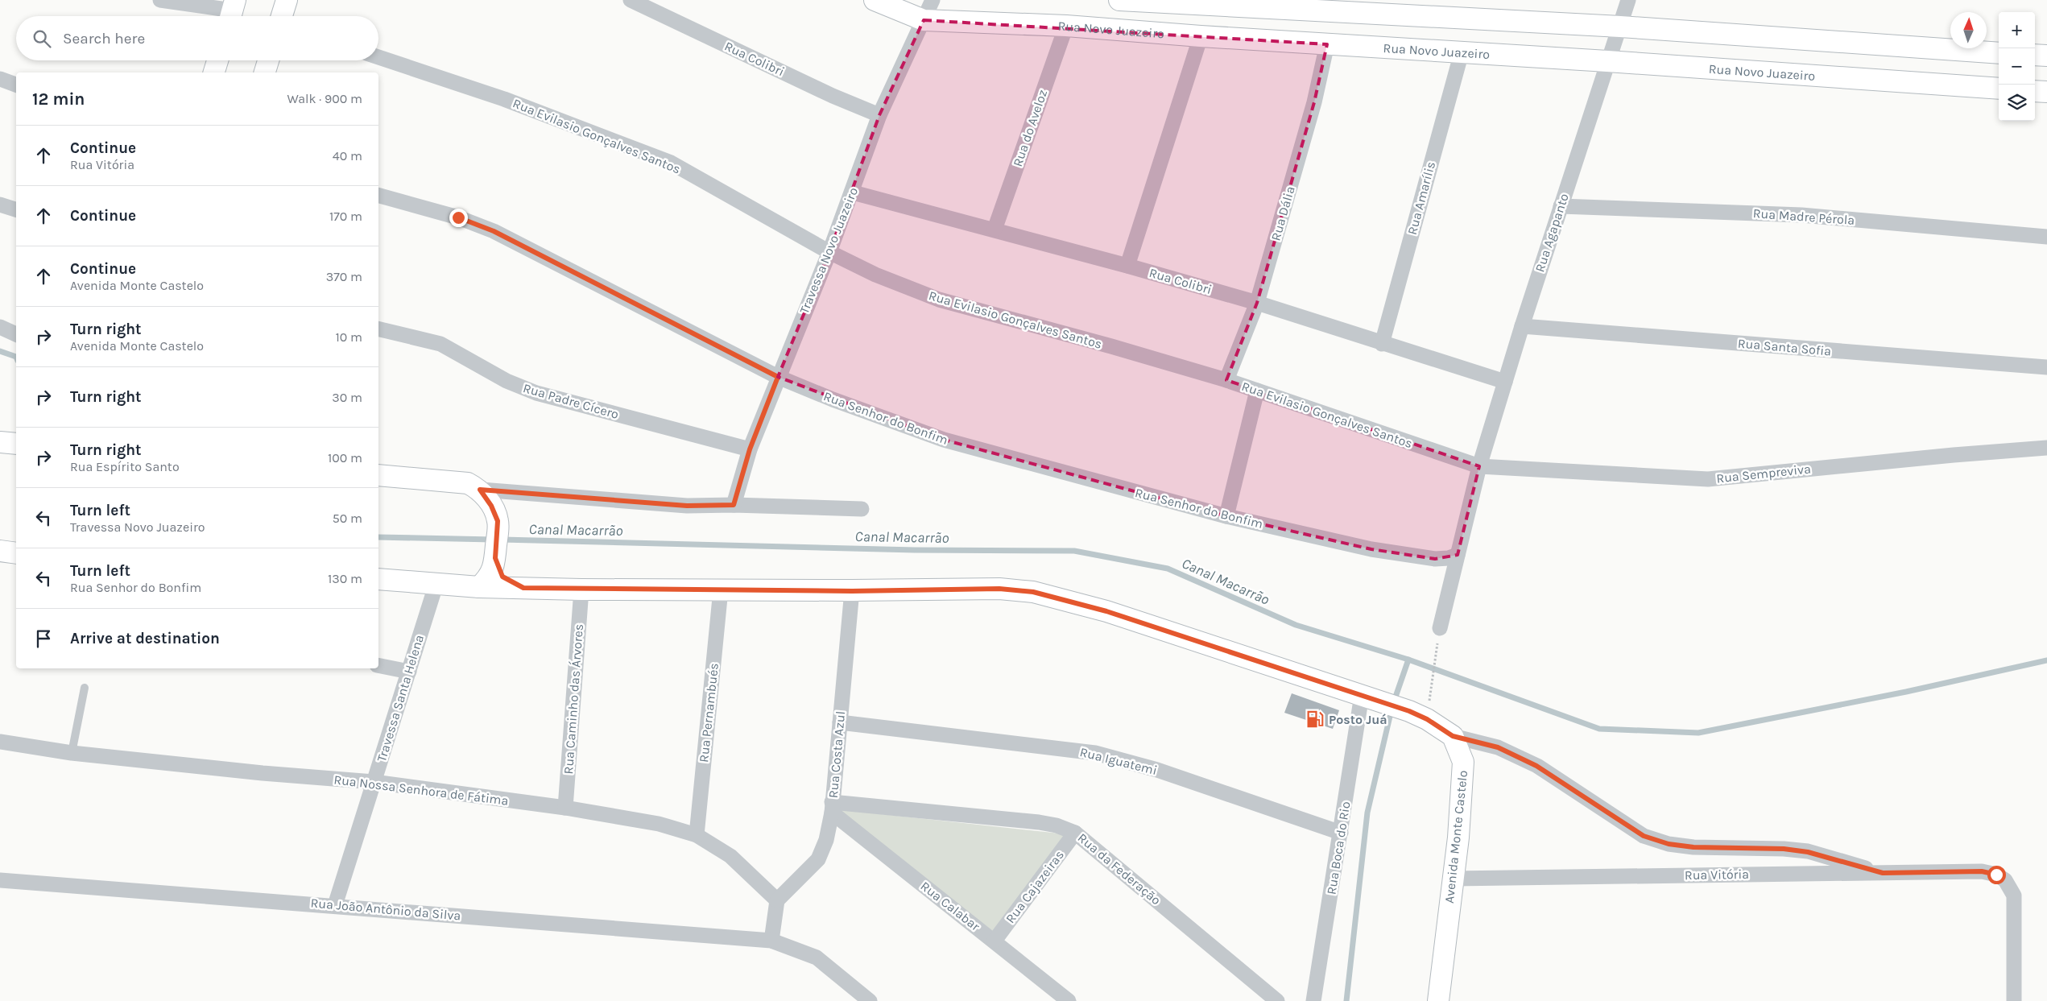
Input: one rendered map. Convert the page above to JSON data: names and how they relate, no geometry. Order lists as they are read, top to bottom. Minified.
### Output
{"streets":{"street":["Rua Novo Juazeiro","Rua Colibri","Rua do Aveloz","Rua Evilasio Gonçalves Santos","Rua Amarílis","Rua Dália","Rua Madre Pérola","Rua Agapanto","Travessa Novo Juazeiro","Rua Santa Sofia","Rua Padre Cícero","Rua Senhor do Bonfim","Rua Sempreviva","Travessa Santa Helena","Rua Caminho das Árvores","Rua Pernambués","Rua Costa Azul","Rua Iguatemi","Rua Nossa Senhora de Fátima","Avenida Monte Castelo","Rua Boca do Rio","Rua da Federação","Rua Vitória","Rua Cajazeiras","Rua Calabar","Rua João Antônio da Silva"]},"crossings":[["Rua Novo Juazeiro","Rua do Aveloz"],["Rua Novo Juazeiro","Rua Amarílis"],["Rua Novo Juazeiro","Rua Dália"],["Rua Novo Juazeiro","Rua Agapanto"],["Rua Novo Juazeiro","Travessa Novo Juazeiro"],["Rua Colibri","Rua do Aveloz"],["Rua Colibri","Rua Amarílis"],["Rua Colibri","Rua Dália"],["Rua Colibri","Rua Agapanto"],["Rua Colibri","Travessa Novo Juazeiro"],["Rua Evilasio Gonçalves Santos","Rua Dália"],["Rua Evilasio Gonçalves Santos","Rua Agapanto"],["Rua Evilasio Gonçalves Santos","Travessa Novo Juazeiro"],["Rua Evilasio Gonçalves Santos","Rua Sempreviva"],["Rua Madre Pérola","Rua Agapanto"],["Rua Agapanto","Rua Santa Sofia"],["Rua Agapanto","Rua Senhor do Bonfim"],["Rua Agapanto","Rua Sempreviva"],["Travessa Novo Juazeiro","Rua Padre Cícero"],["Travessa Novo Juazeiro","Rua Senhor do Bonfim"],["Travessa Santa Helena","Rua Nossa Senhora de Fátima"],["Travessa Santa Helena","Rua João Antônio da Silva"],["Rua Caminho das Árvores","Rua Nossa Senhora de Fátima"],["Rua Pernambués","Rua Nossa Senhora de Fátima"],["Rua Costa Azul","Rua Iguatemi"],["Rua Costa Azul","Rua Nossa Senhora de Fátima"],["Rua Costa Azul","Rua da Federação"],["Rua Costa Azul","Rua Calabar"],["Rua Iguatemi","Rua Boca do Rio"],["Avenida Monte Castelo","Rua Vitória"],["Rua da Federação","Rua Cajazeiras"],["Rua da Federação","Rua Calabar"],["Rua Cajazeiras","Rua Calabar"]],"water":["Canal Macarrão"],"places":{"fuel station":["Posto Juá"]},"north":"top","page":{"map_buttons":["+","−"],"search":"Search here","heading":["12 min","Walk · 900 m"],"list":[["Continue","Rua Vitória","40 m"],["Continue","170 m"],["Continue","Avenida Monte Castelo","370 m"],["Turn right","Avenida Monte Castelo","10 m"],["Turn right","30 m"],["Turn right","Rua Espírito Santo","100 m"],["Turn left","Travessa Novo Juazeiro","50 m"],["Turn left","Rua Senhor do Bonfim","130 m"],"Arrive at destination"]}}
